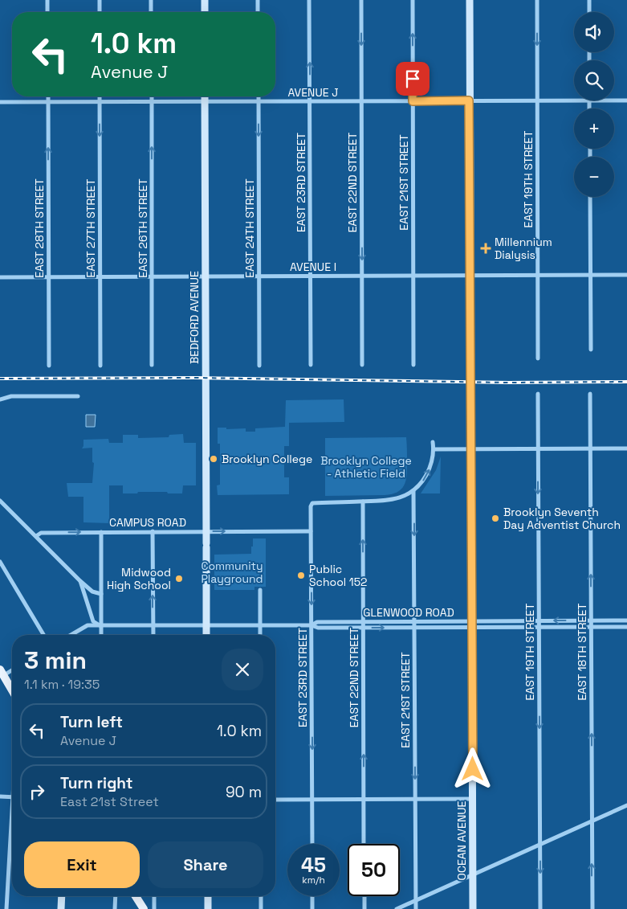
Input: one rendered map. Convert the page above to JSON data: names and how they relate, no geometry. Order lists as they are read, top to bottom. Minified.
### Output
{"streets":{"main road":["BEDFORD AVENUE","OCEAN AVENUE"],"street":["AVENUE J","EAST 19TH STREET","EAST 23RD STREET","EAST 22ND STREET","EAST 21ST STREET","EAST 28TH STREET","EAST 27TH STREET","EAST 26TH STREET","EAST 24TH STREET","AVENUE I","CAMPUS ROAD","GLENWOOD ROAD","EAST 18TH STREET"]},"crossings":[["AVENUE J","EAST 19TH STREET"],["AVENUE J","EAST 23RD STREET"],["AVENUE J","EAST 22ND STREET"],["AVENUE J","EAST 21ST STREET"],["AVENUE J","EAST 28TH STREET"],["AVENUE J","EAST 27TH STREET"],["AVENUE J","EAST 26TH STREET"],["AVENUE J","EAST 24TH STREET"],["AVENUE J","BEDFORD AVENUE"],["AVENUE J","OCEAN AVENUE"],["EAST 19TH STREET","AVENUE I"],["EAST 19TH STREET","GLENWOOD ROAD"],["EAST 23RD STREET","EAST 22ND STREET"],["EAST 23RD STREET","AVENUE I"],["EAST 23RD STREET","CAMPUS ROAD"],["EAST 23RD STREET","GLENWOOD ROAD"],["EAST 22ND STREET","AVENUE I"],["EAST 22ND STREET","GLENWOOD ROAD"],["EAST 21ST STREET","AVENUE I"],["EAST 21ST STREET","GLENWOOD ROAD"],["EAST 28TH STREET","AVENUE I"],["EAST 27TH STREET","AVENUE I"],["EAST 26TH STREET","AVENUE I"],["EAST 24TH STREET","AVENUE I"],["AVENUE I","BEDFORD AVENUE"],["AVENUE I","OCEAN AVENUE"],["BEDFORD AVENUE","CAMPUS ROAD"],["BEDFORD AVENUE","GLENWOOD ROAD"],["GLENWOOD ROAD","EAST 18TH STREET"],["GLENWOOD ROAD","OCEAN AVENUE"]],"one_way":["EAST 19TH STREET","EAST 28TH STREET","EAST 27TH STREET","EAST 26TH STREET","EAST 24TH STREET","CAMPUS ROAD","EAST 18TH STREET"],"parks":["Brooklyn College - Athletic Field","Community Playground"],"places":{"health":["Millennium Dialysis"],"other":["Brooklyn College","Brooklyn Seventh Day Adventist Church","Public School 152","Midwood High School"]},"page":{"map_buttons":["+","−"],"turn":["1.0 km","Avenue J"],"heading":["3 min","1.1 km · 19:35"],"list":[{"name":"Turn left","note":"Avenue J","value":"1.0 km"},{"name":"Turn right","note":"East 21st Street","value":"90 m"}],"buttons":["Exit","Share"],"speed":"45 km/h","limit":"50"}}
